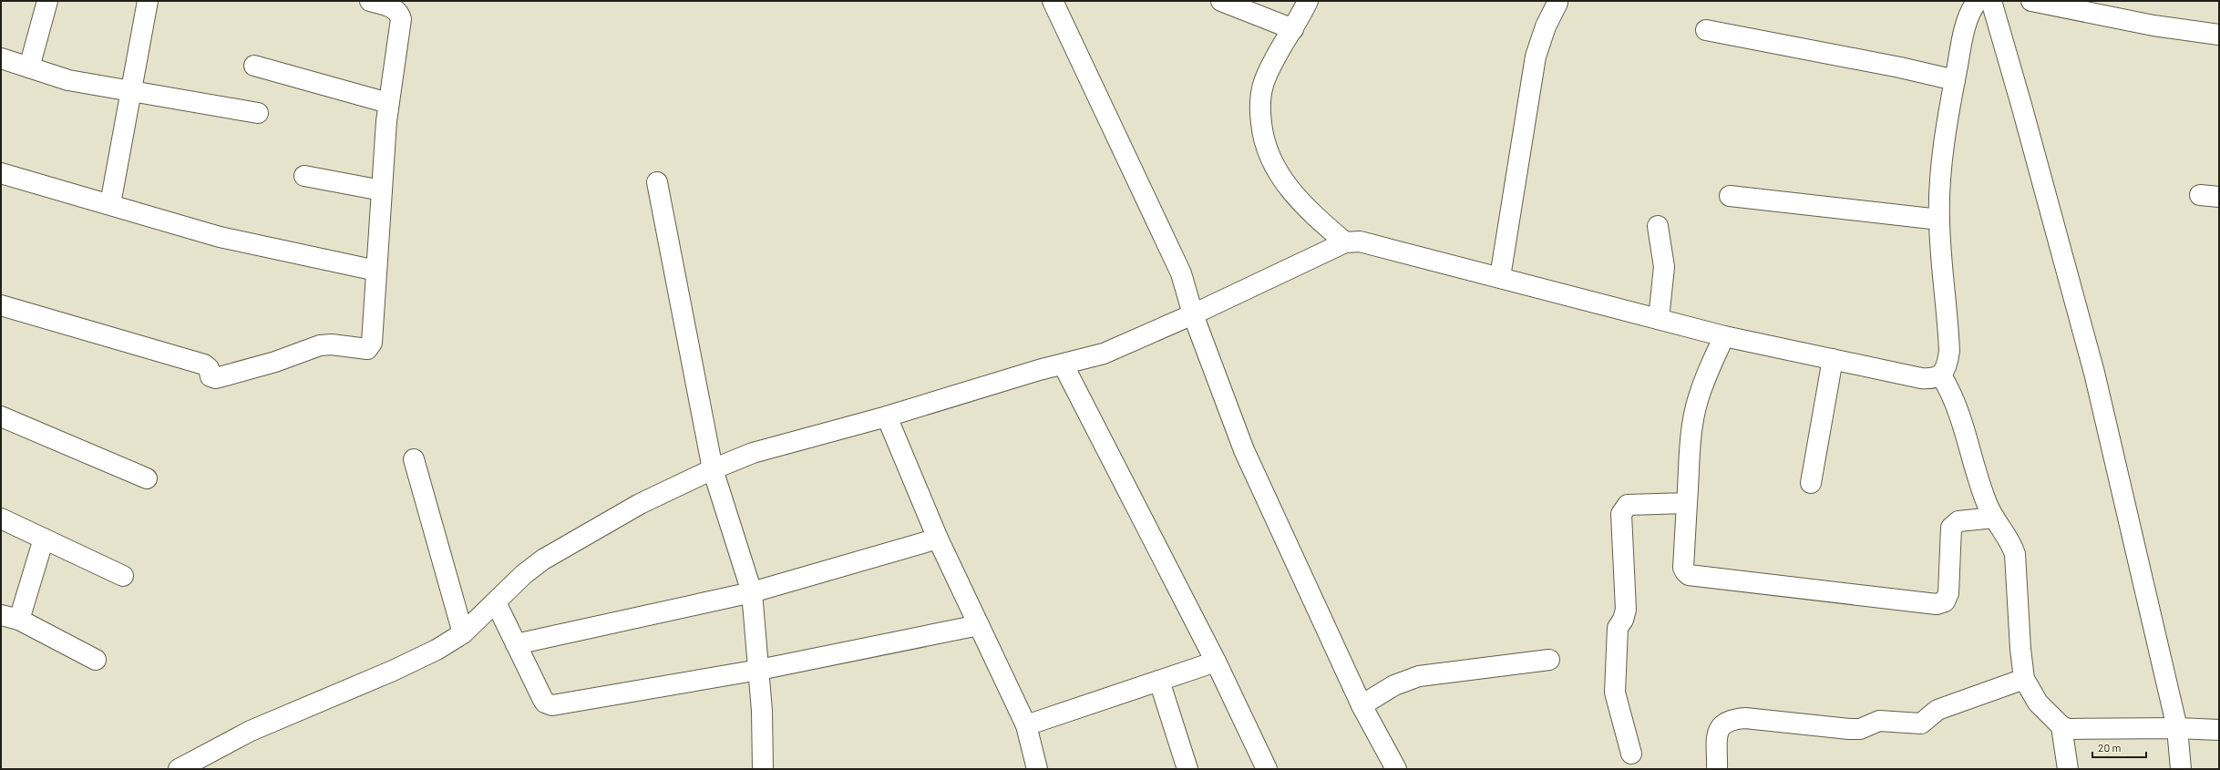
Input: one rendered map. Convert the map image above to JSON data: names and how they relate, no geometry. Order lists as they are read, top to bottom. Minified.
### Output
{"scale_bar":"20 m"}
